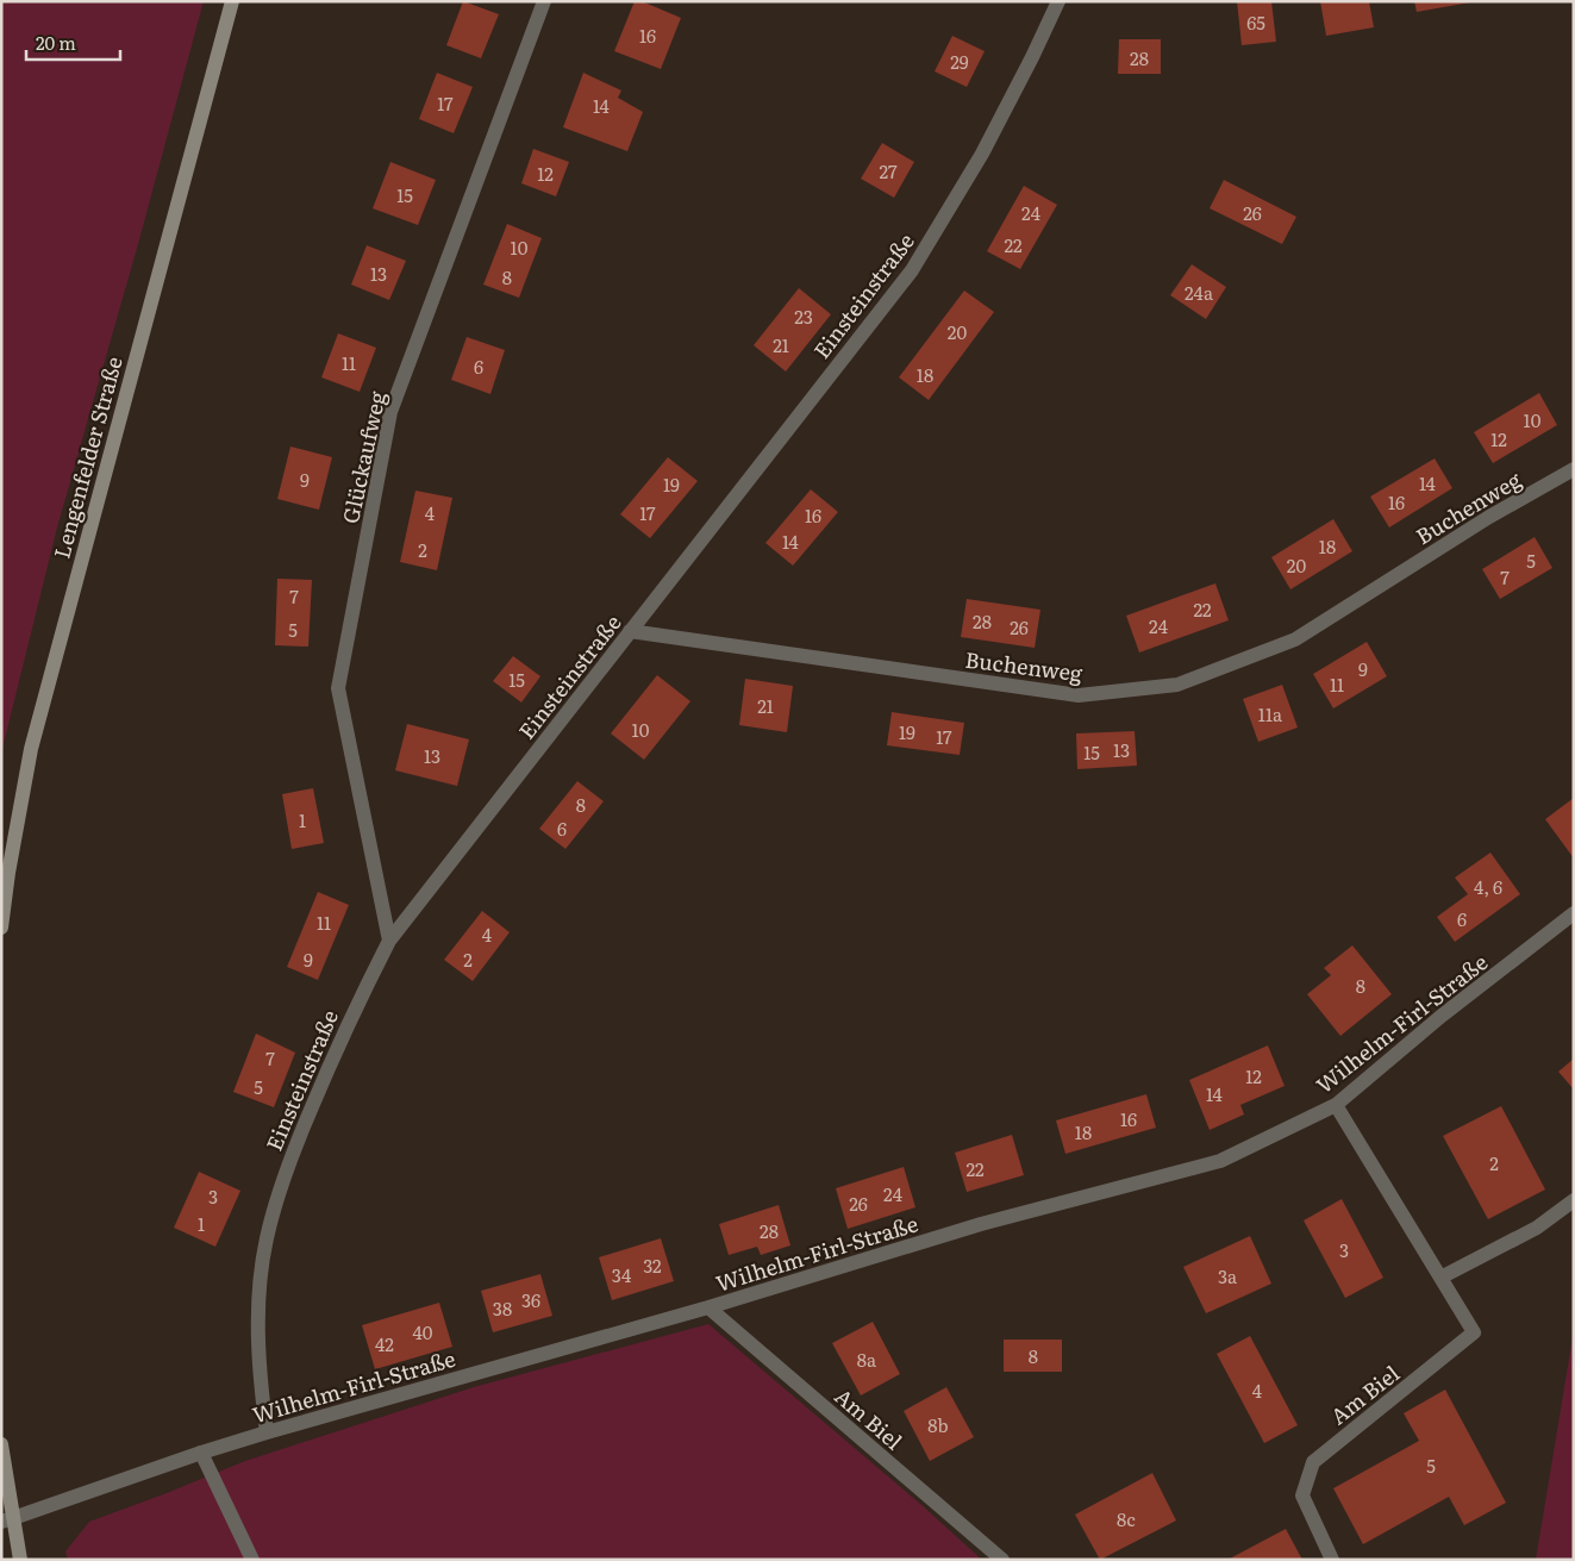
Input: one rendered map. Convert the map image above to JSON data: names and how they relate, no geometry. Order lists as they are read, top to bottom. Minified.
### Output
{"streets":{"main road":["Lengenfelder Straße"],"street":["Einsteinstraße","Glückaufweg","Buchenweg","Wilhelm-Firl-Straße","Am Biel"]},"crossings":[["Einsteinstraße","Glückaufweg"],["Einsteinstraße","Buchenweg"],["Einsteinstraße","Wilhelm-Firl-Straße"],["Wilhelm-Firl-Straße","Am Biel"]],"house_numbers":["65","16","28","29","17","14","27","12","15","24","26","22","10","13","8","24a","23","20","21","11","6","18","10","12","9","14","19","16","4","17","16","14","18","2","5","20","7","7","22","28","24","26","5","9","15","11","21","11a","10","19","17","13","15","13","8","1","6","4, 6","6","11","4","9","2","8","7","12","5","14","16","18","2","22","24","3","26","1","28","3","32","34","3a","36","38","40","42","8","8a","4","8b","5","8c"],"scale_bar":"20 m"}
